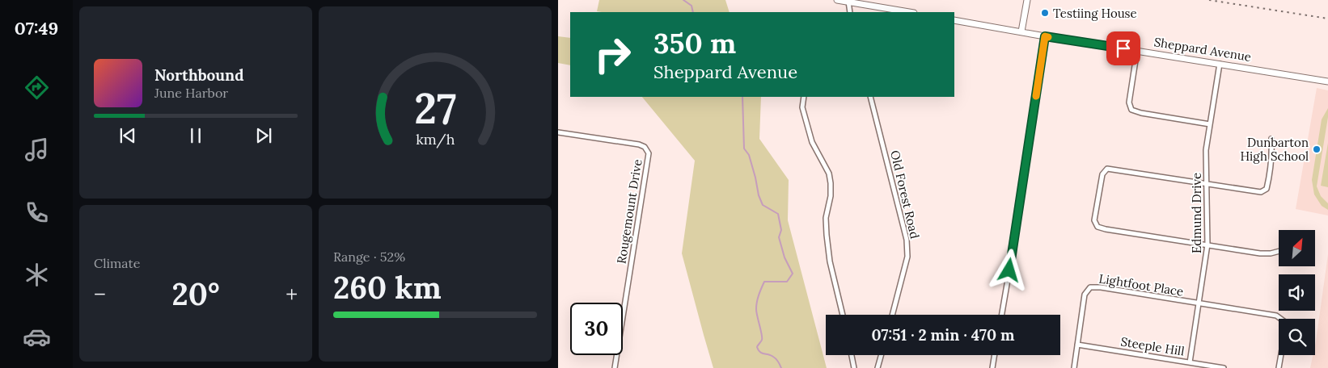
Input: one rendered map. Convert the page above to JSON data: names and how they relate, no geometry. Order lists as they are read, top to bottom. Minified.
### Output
{"streets":{"street":["Sheppard Avenue","Old Forest Road","Rougemount Drive","Edmund Drive","Lightfoot Place","Steeple Hill"]},"crossings":[["Sheppard Avenue","Edmund Drive"],["Edmund Drive","Lightfoot Place"],["Edmund Drive","Steeple Hill"],["Lightfoot Place","Steeple Hill"]],"places":["Testiing House","Dunbarton High School"],"north":"top right","page":{"tabs":"07:49","turn":["350 m","Sheppard Avenue"],"song":["Northbound","June Harbor"],"tile":["Climate",["Range · 52%","260 km"]],"heat":["−","20°","+"],"limit":"30","trip":"07:51 · 2 min · 470 m","gauge":["27","km/h"]}}
